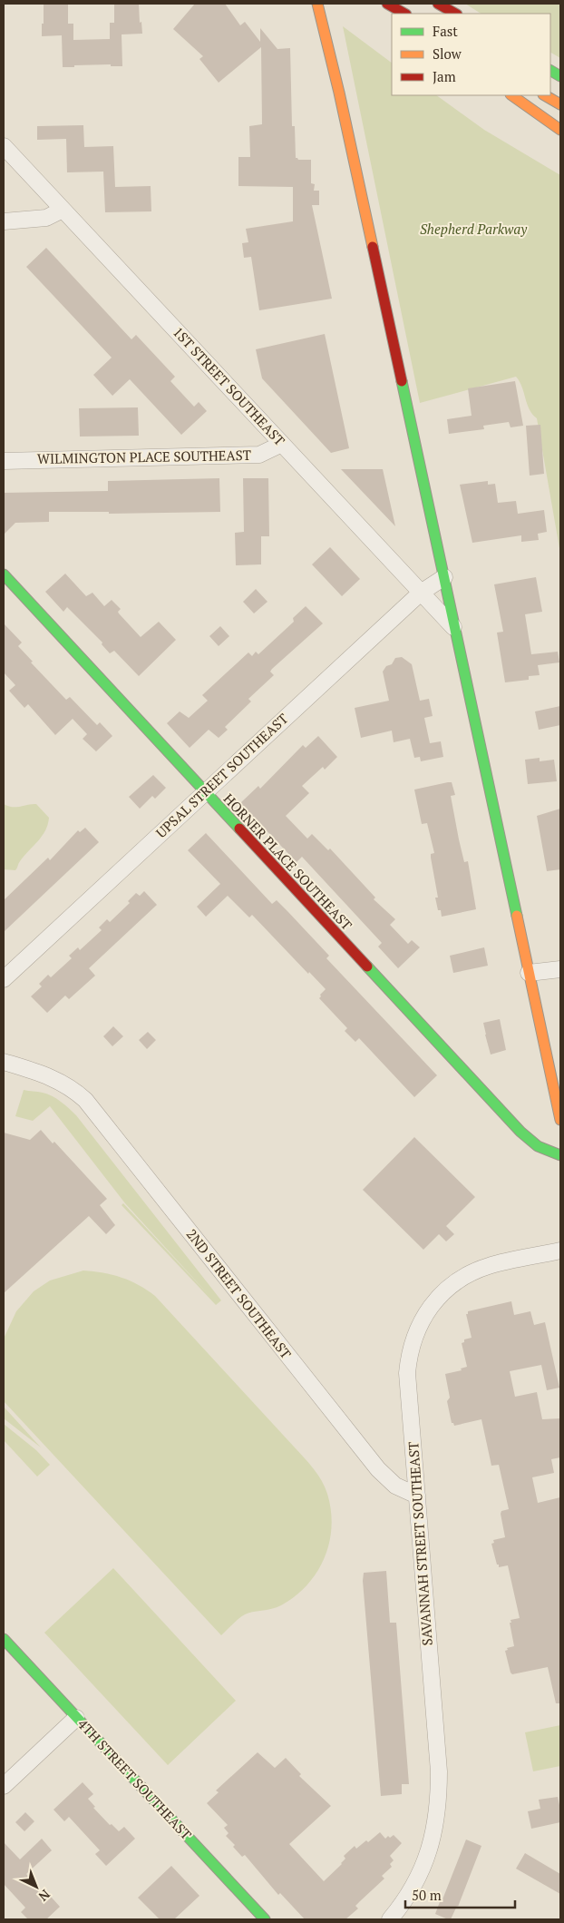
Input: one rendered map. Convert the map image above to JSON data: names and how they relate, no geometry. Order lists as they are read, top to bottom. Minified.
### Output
{"streets":{"main road":["HORNER PLACE SOUTHEAST","4TH STREET SOUTHEAST"],"street":["1ST STREET SOUTHEAST","WILMINGTON PLACE SOUTHEAST","UPSAL STREET SOUTHEAST","2ND STREET SOUTHEAST","SAVANNAH STREET SOUTHEAST"]},"crossings":[["1ST STREET SOUTHEAST","WILMINGTON PLACE SOUTHEAST"],["1ST STREET SOUTHEAST","UPSAL STREET SOUTHEAST"],["UPSAL STREET SOUTHEAST","HORNER PLACE SOUTHEAST"],["2ND STREET SOUTHEAST","SAVANNAH STREET SOUTHEAST"]],"parks":["Shepherd Parkway"],"legend":["Fast","Slow","Jam"],"scale_bar":"50 m","north":"bottom right"}
